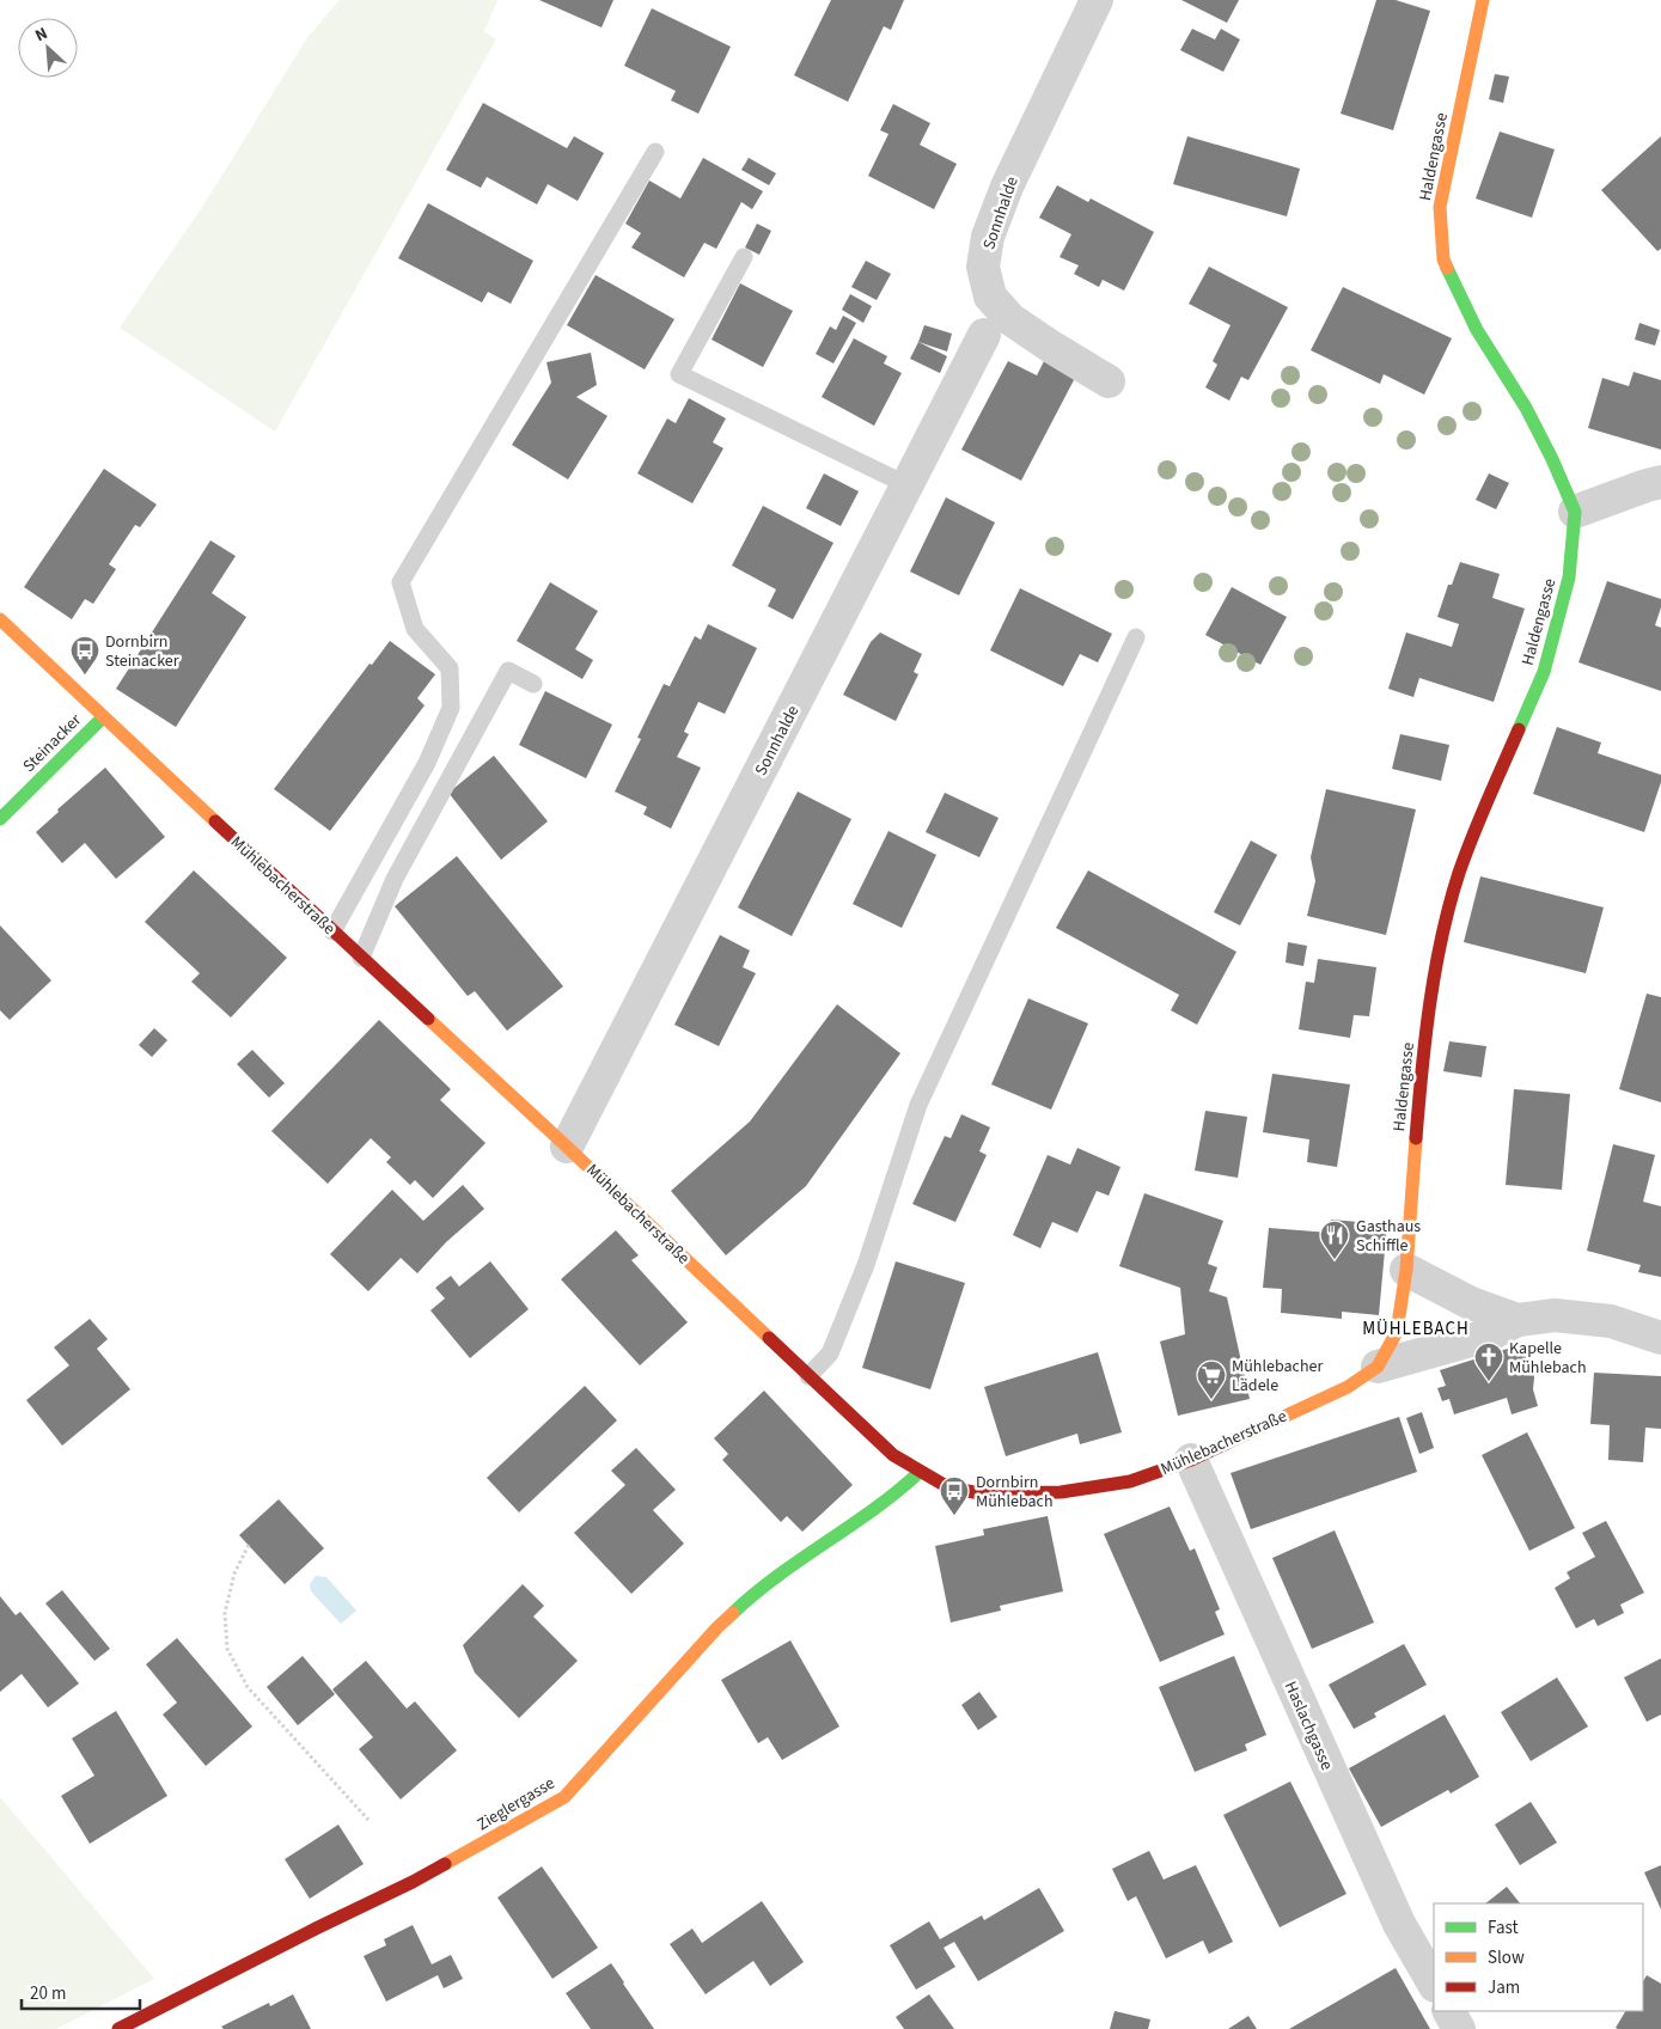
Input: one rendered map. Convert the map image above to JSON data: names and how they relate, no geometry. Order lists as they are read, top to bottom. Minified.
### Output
{"streets":{"street":["Haldengasse","Sonnhalde","Steinacker","Mühlebacherstraße","Haslachgasse","Zieglergasse"]},"crossings":[["Haldengasse","Mühlebacherstraße"],["Sonnhalde","Mühlebacherstraße"],["Steinacker","Mühlebacherstraße"],["Mühlebacherstraße","Haslachgasse"],["Mühlebacherstraße","Zieglergasse"]],"districts":["MÜHLEBACH"],"places":{"bus stop":["Dornbirn Steinacker","Dornbirn Mühlebach"],"restaurant":["Gasthaus Schiffle"],"church":["Kapelle Mühlebach"],"supermarket":["Mühlebacher Lädele"]},"legend":["Fast","Slow","Jam"],"scale_bar":"20 m","north":"top left"}
